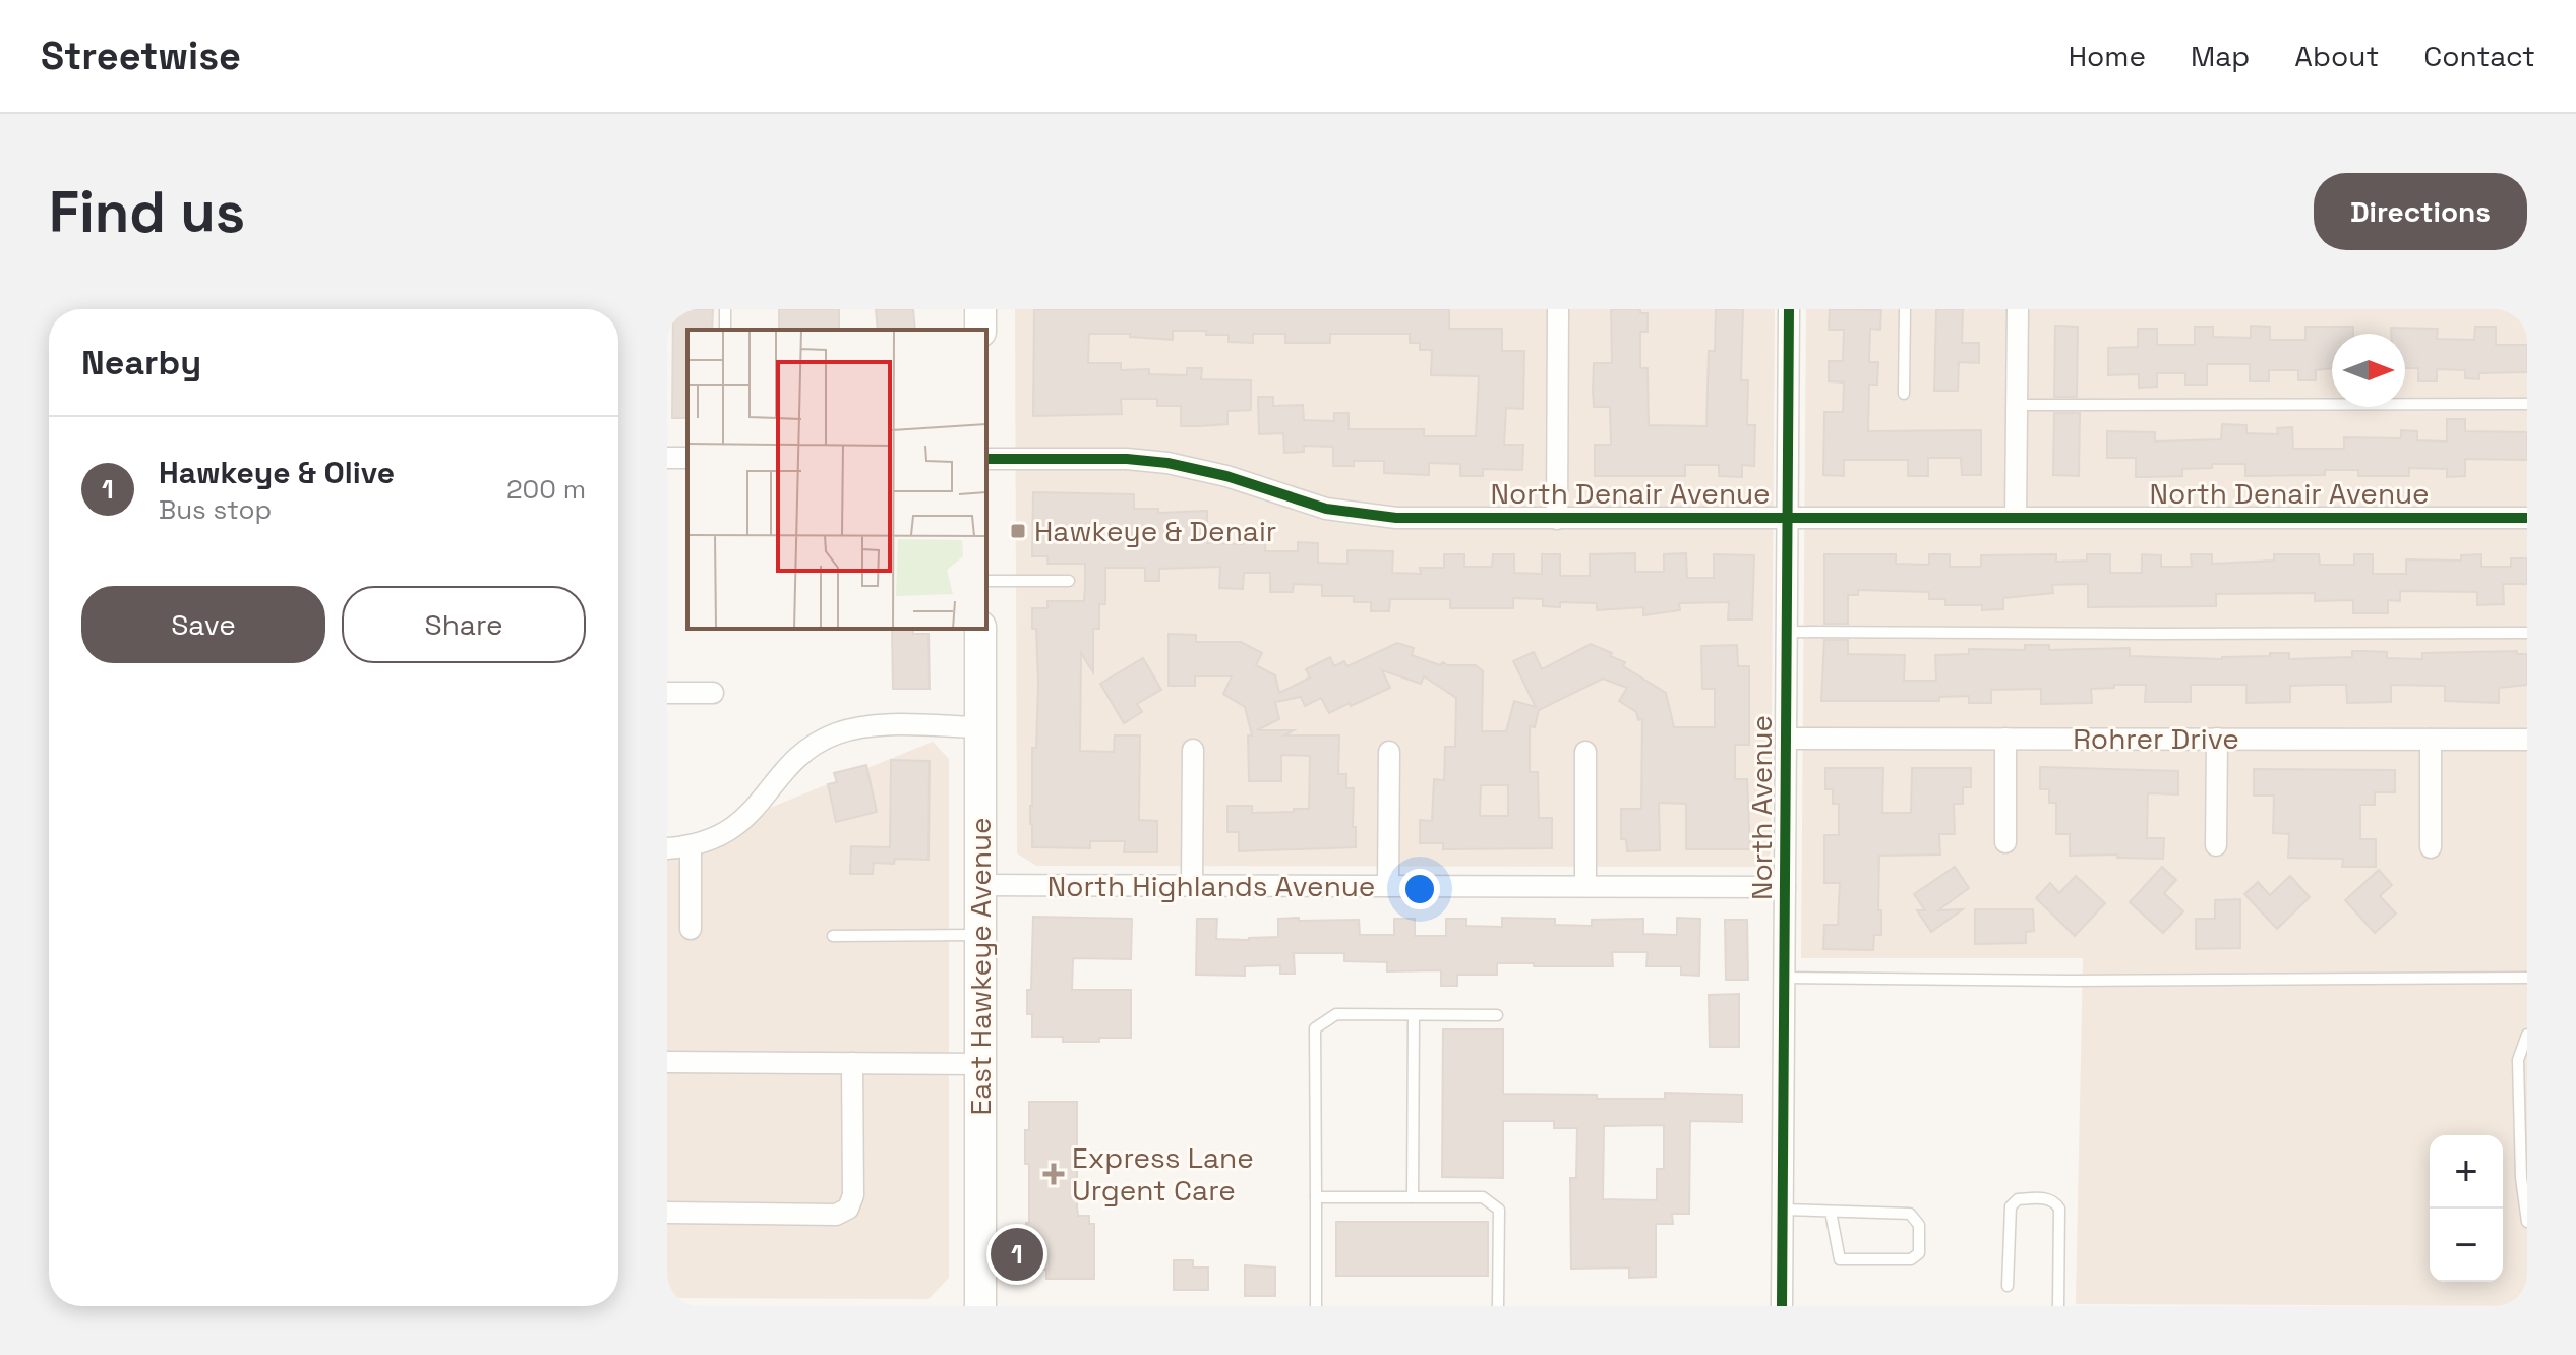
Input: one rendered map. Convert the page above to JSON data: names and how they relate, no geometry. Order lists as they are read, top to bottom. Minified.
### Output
{"streets":{"street":["North Denair Avenue","Rohrer Drive","North Avenue","North Highlands Avenue","East Hawkeye Avenue"]},"crossings":[["North Denair Avenue","North Avenue"],["Rohrer Drive","North Avenue"],["North Avenue","North Highlands Avenue"],["North Highlands Avenue","East Hawkeye Avenue"]],"places":{"transit":["Hawkeye & Denair"],"health":["Express Lane Urgent Care"]},"north":"right","page":{"header":"Streetwise","nav":["Home","Map","About","Contact"],"buttons":["Directions",["Save","Share"]],"title":"Find us","heading":"Nearby","list":[{"mark":"1","name":"Hawkeye & Olive","note":"Bus stop","value":"200 m"}],"map_buttons":["+","−"],"pins":"1"}}
